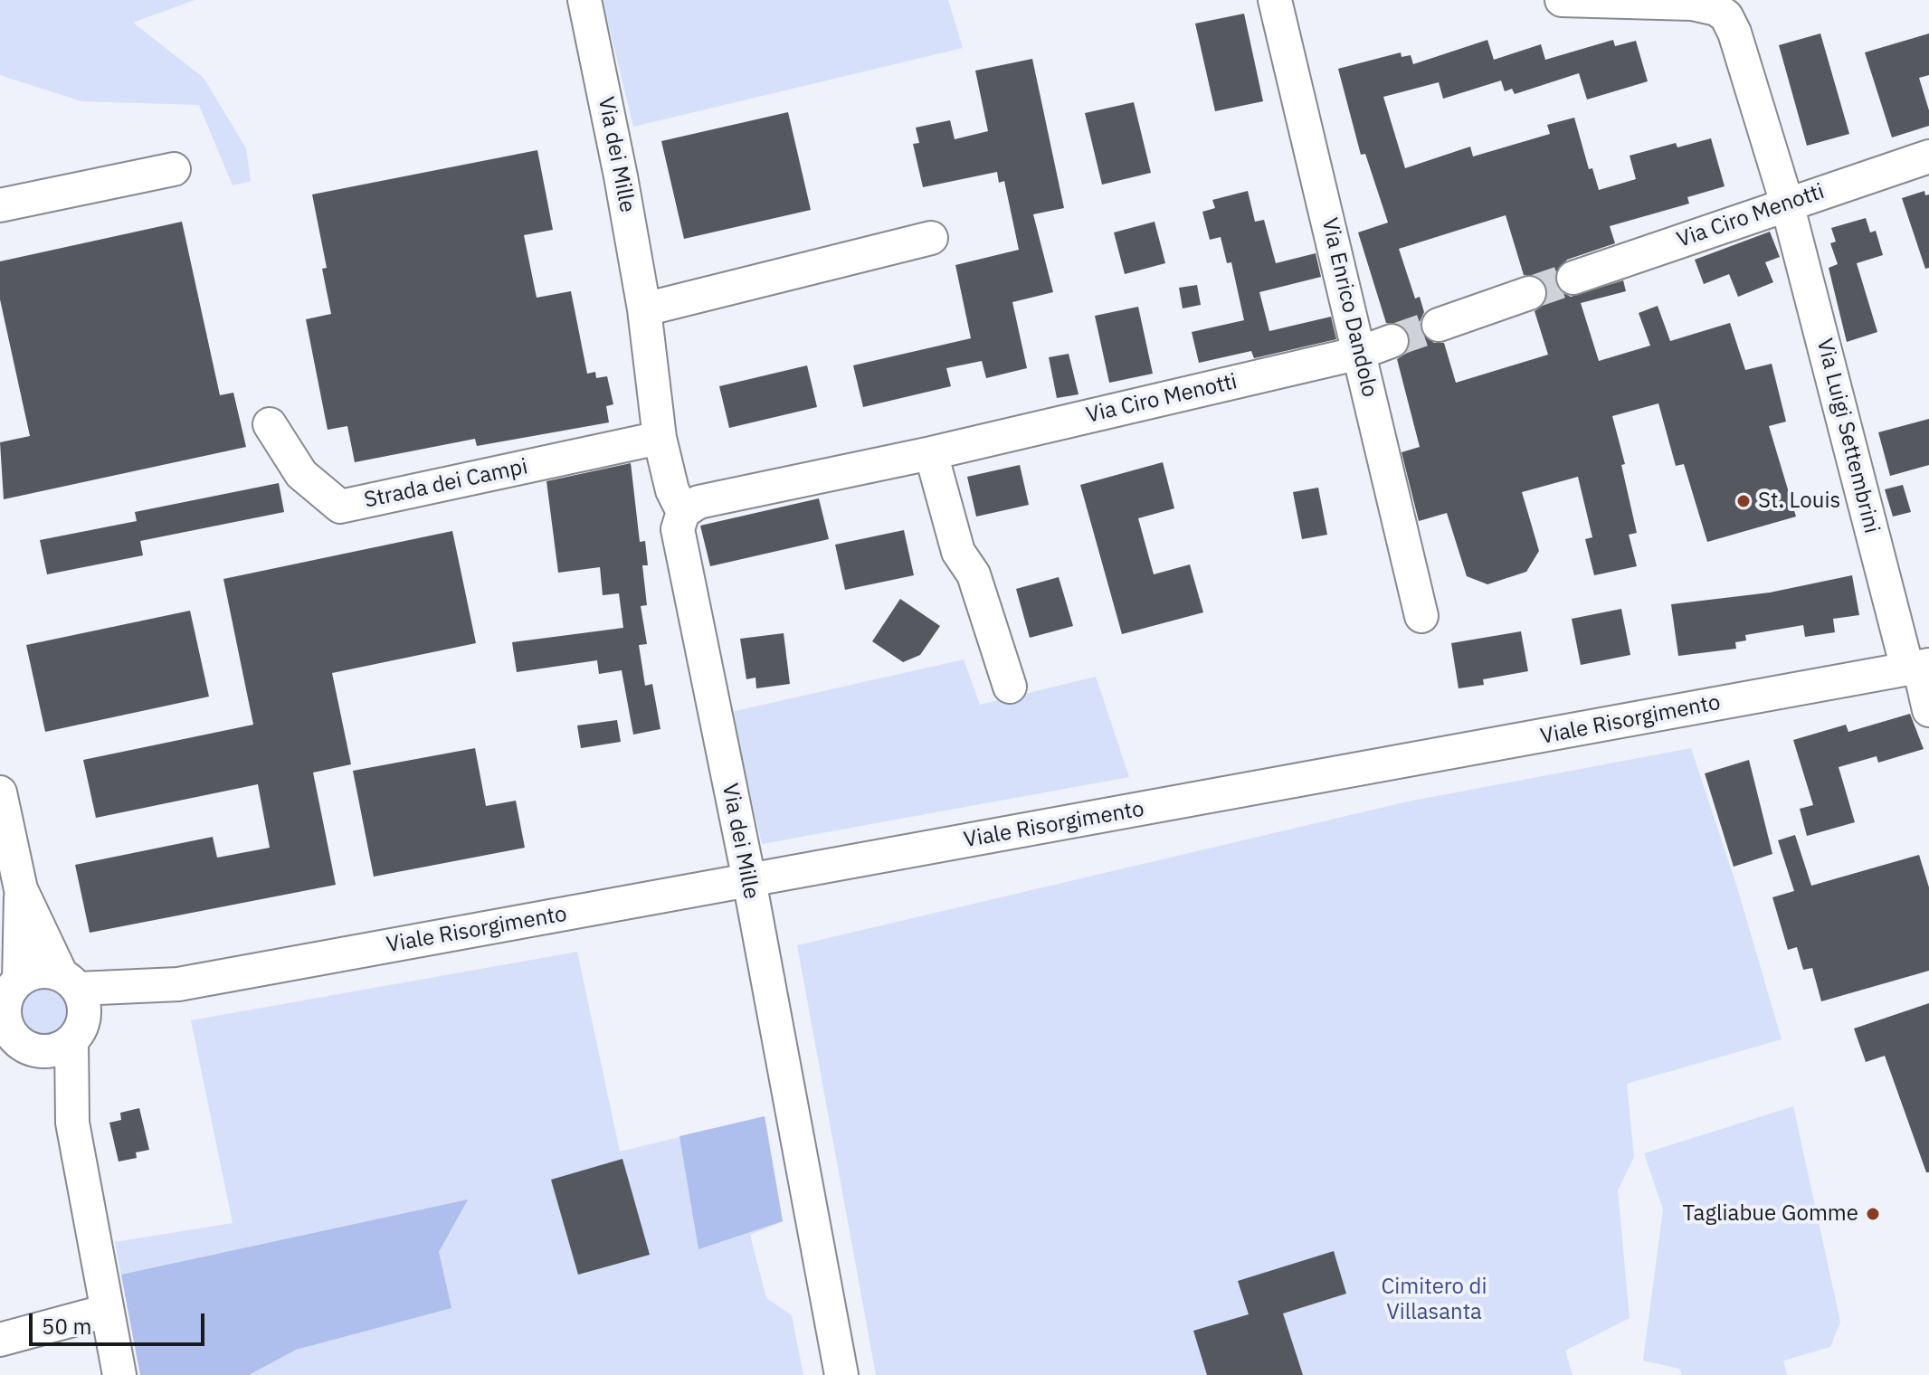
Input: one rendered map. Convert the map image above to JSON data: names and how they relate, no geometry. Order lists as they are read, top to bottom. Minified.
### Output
{"streets":{"street":["Via dei Mille","Via Ciro Menotti","Via Enrico Dandolo","Via Luigi Settembrini","Strada dei Campi","Viale Risorgimento"]},"crossings":[["Via dei Mille","Via Ciro Menotti"],["Via dei Mille","Strada dei Campi"],["Via dei Mille","Viale Risorgimento"],["Via Ciro Menotti","Via Enrico Dandolo"],["Via Ciro Menotti","Via Luigi Settembrini"],["Via Luigi Settembrini","Viale Risorgimento"]],"parks":["Cimitero di Villasanta"],"places":["St. Louis","Tagliabue Gomme"],"scale_bar":"50 m"}
